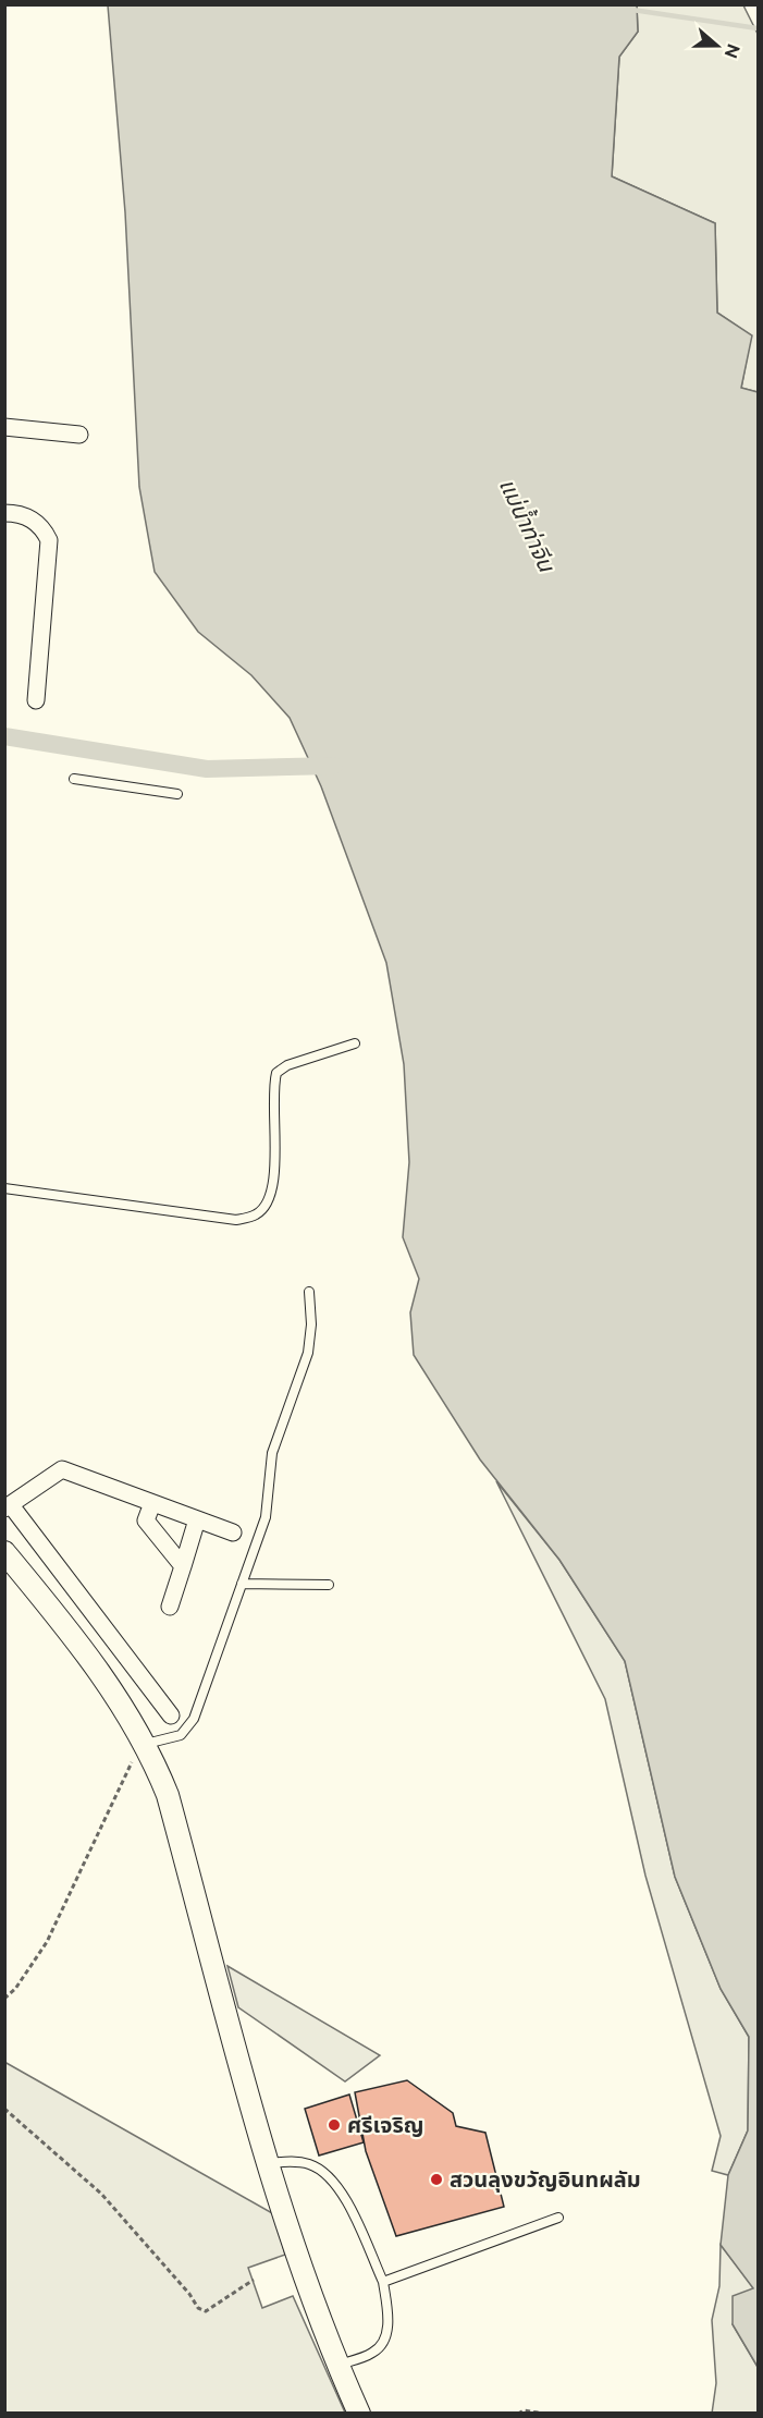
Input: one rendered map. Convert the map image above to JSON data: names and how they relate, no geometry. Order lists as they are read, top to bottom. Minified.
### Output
{"water":["แม่น้ำท่าจีน"],"places":["ศรีเจริญ","สวนลุงขวัญอินทผลัม"],"north":"right"}
